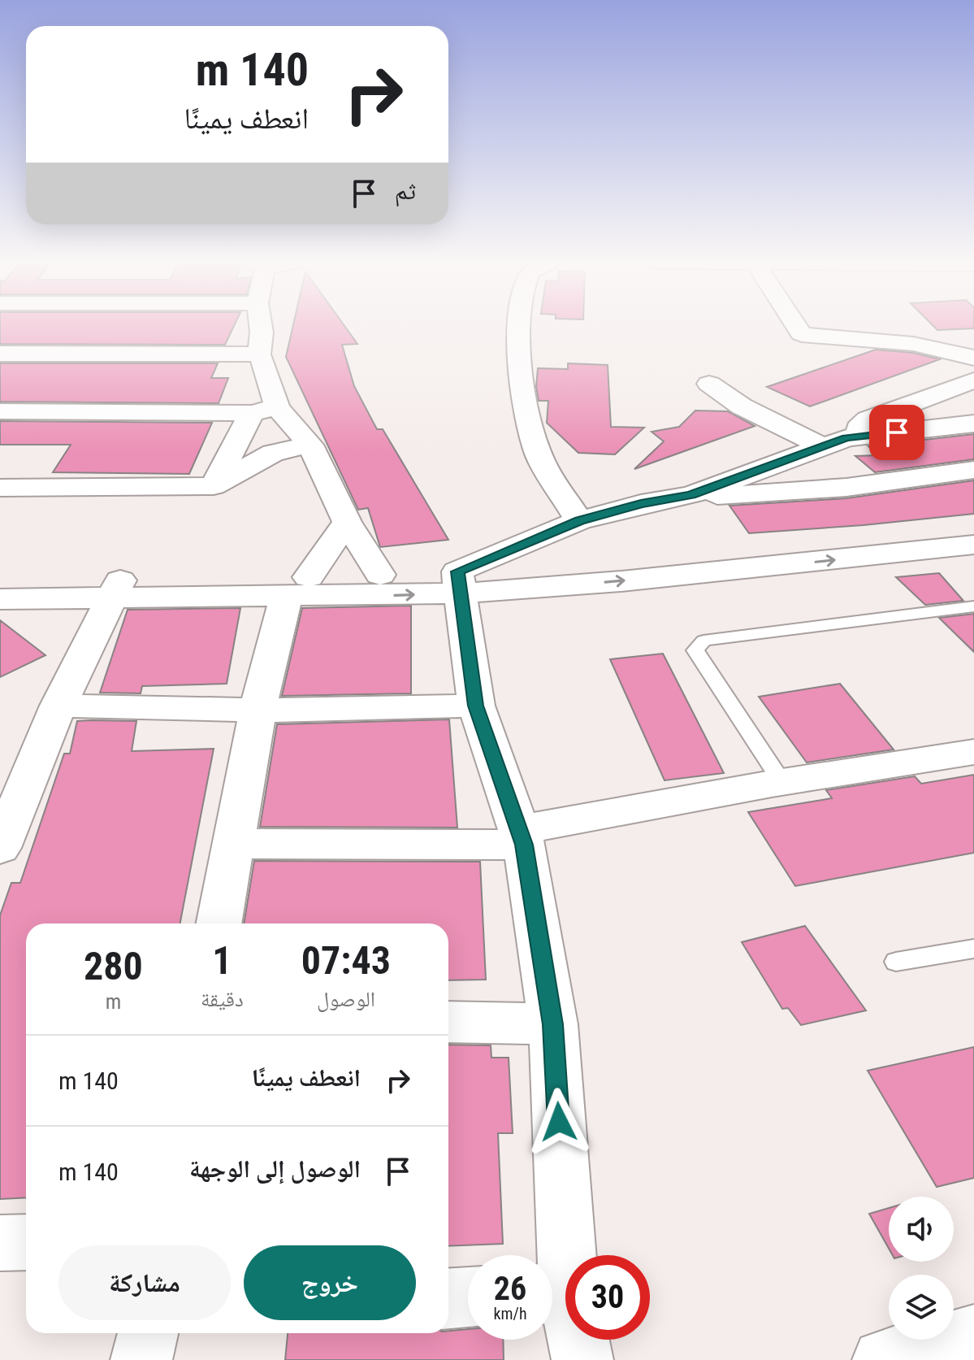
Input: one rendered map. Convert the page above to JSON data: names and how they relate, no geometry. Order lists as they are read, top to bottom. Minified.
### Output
{"page":{"turn":["140 m","انعطف يمينًا"],"then":"ثم","eta":["07:43","الوصول","1","دقيقة","280","m"],"list":[{"name":"انعطف يمينًا","value":"140 m"},{"name":"الوصول إلى الوجهة","value":"140 m"}],"buttons":["خروج","مشاركة"],"speed":"26 km/h","limit":"30"}}
